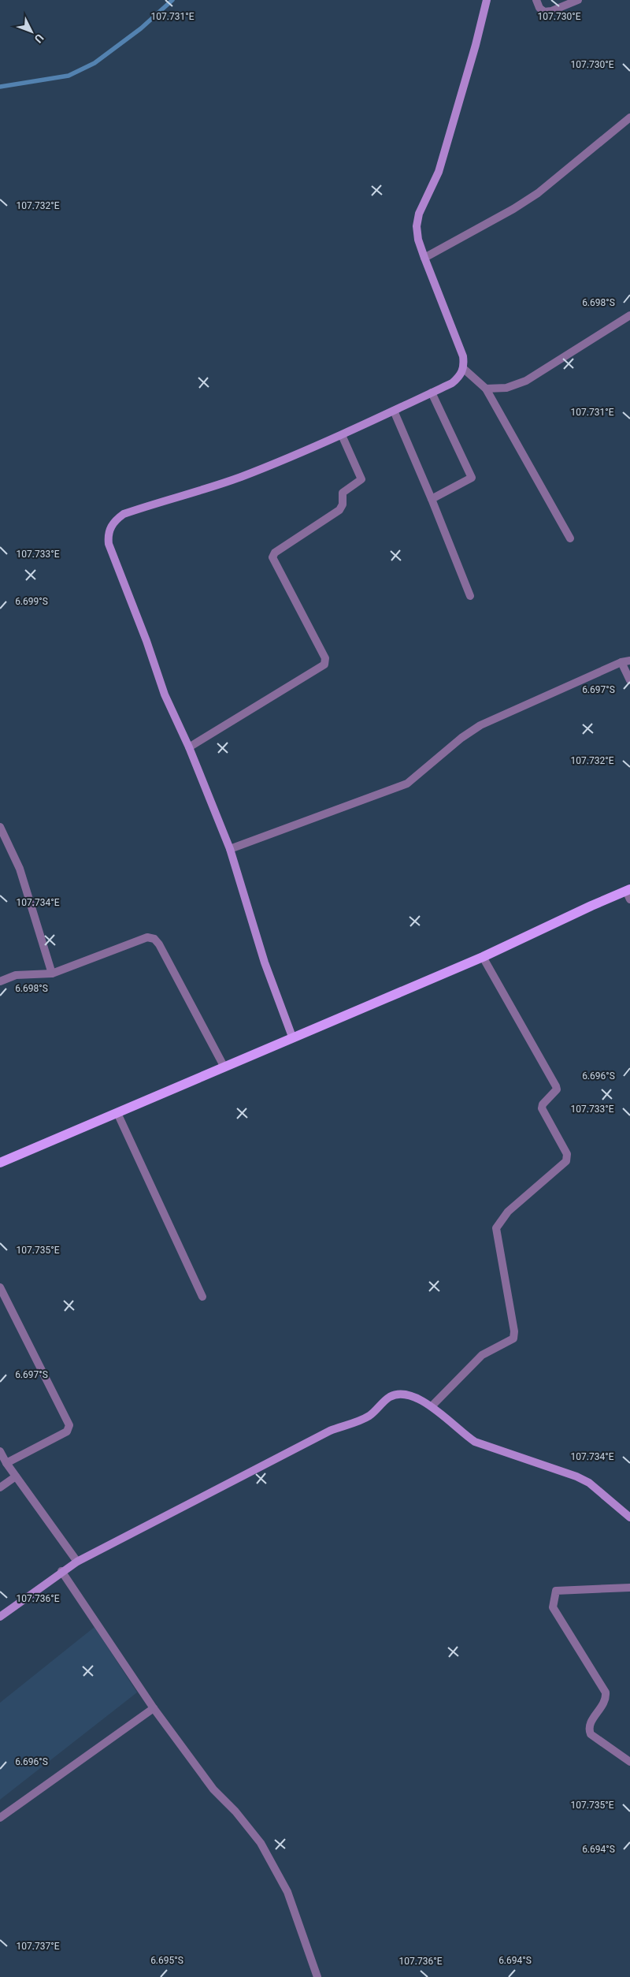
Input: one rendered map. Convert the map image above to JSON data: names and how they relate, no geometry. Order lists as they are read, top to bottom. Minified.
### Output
{"north":"bottom right","coordinates":["107.730°E","107.731°E","107.732°E","6.698°S","107.733°E","6.699°S","6.697°S","107.734°E","6.696°S","107.735°E","107.736°E","6.694°S","107.737°E","6.695°S"]}
